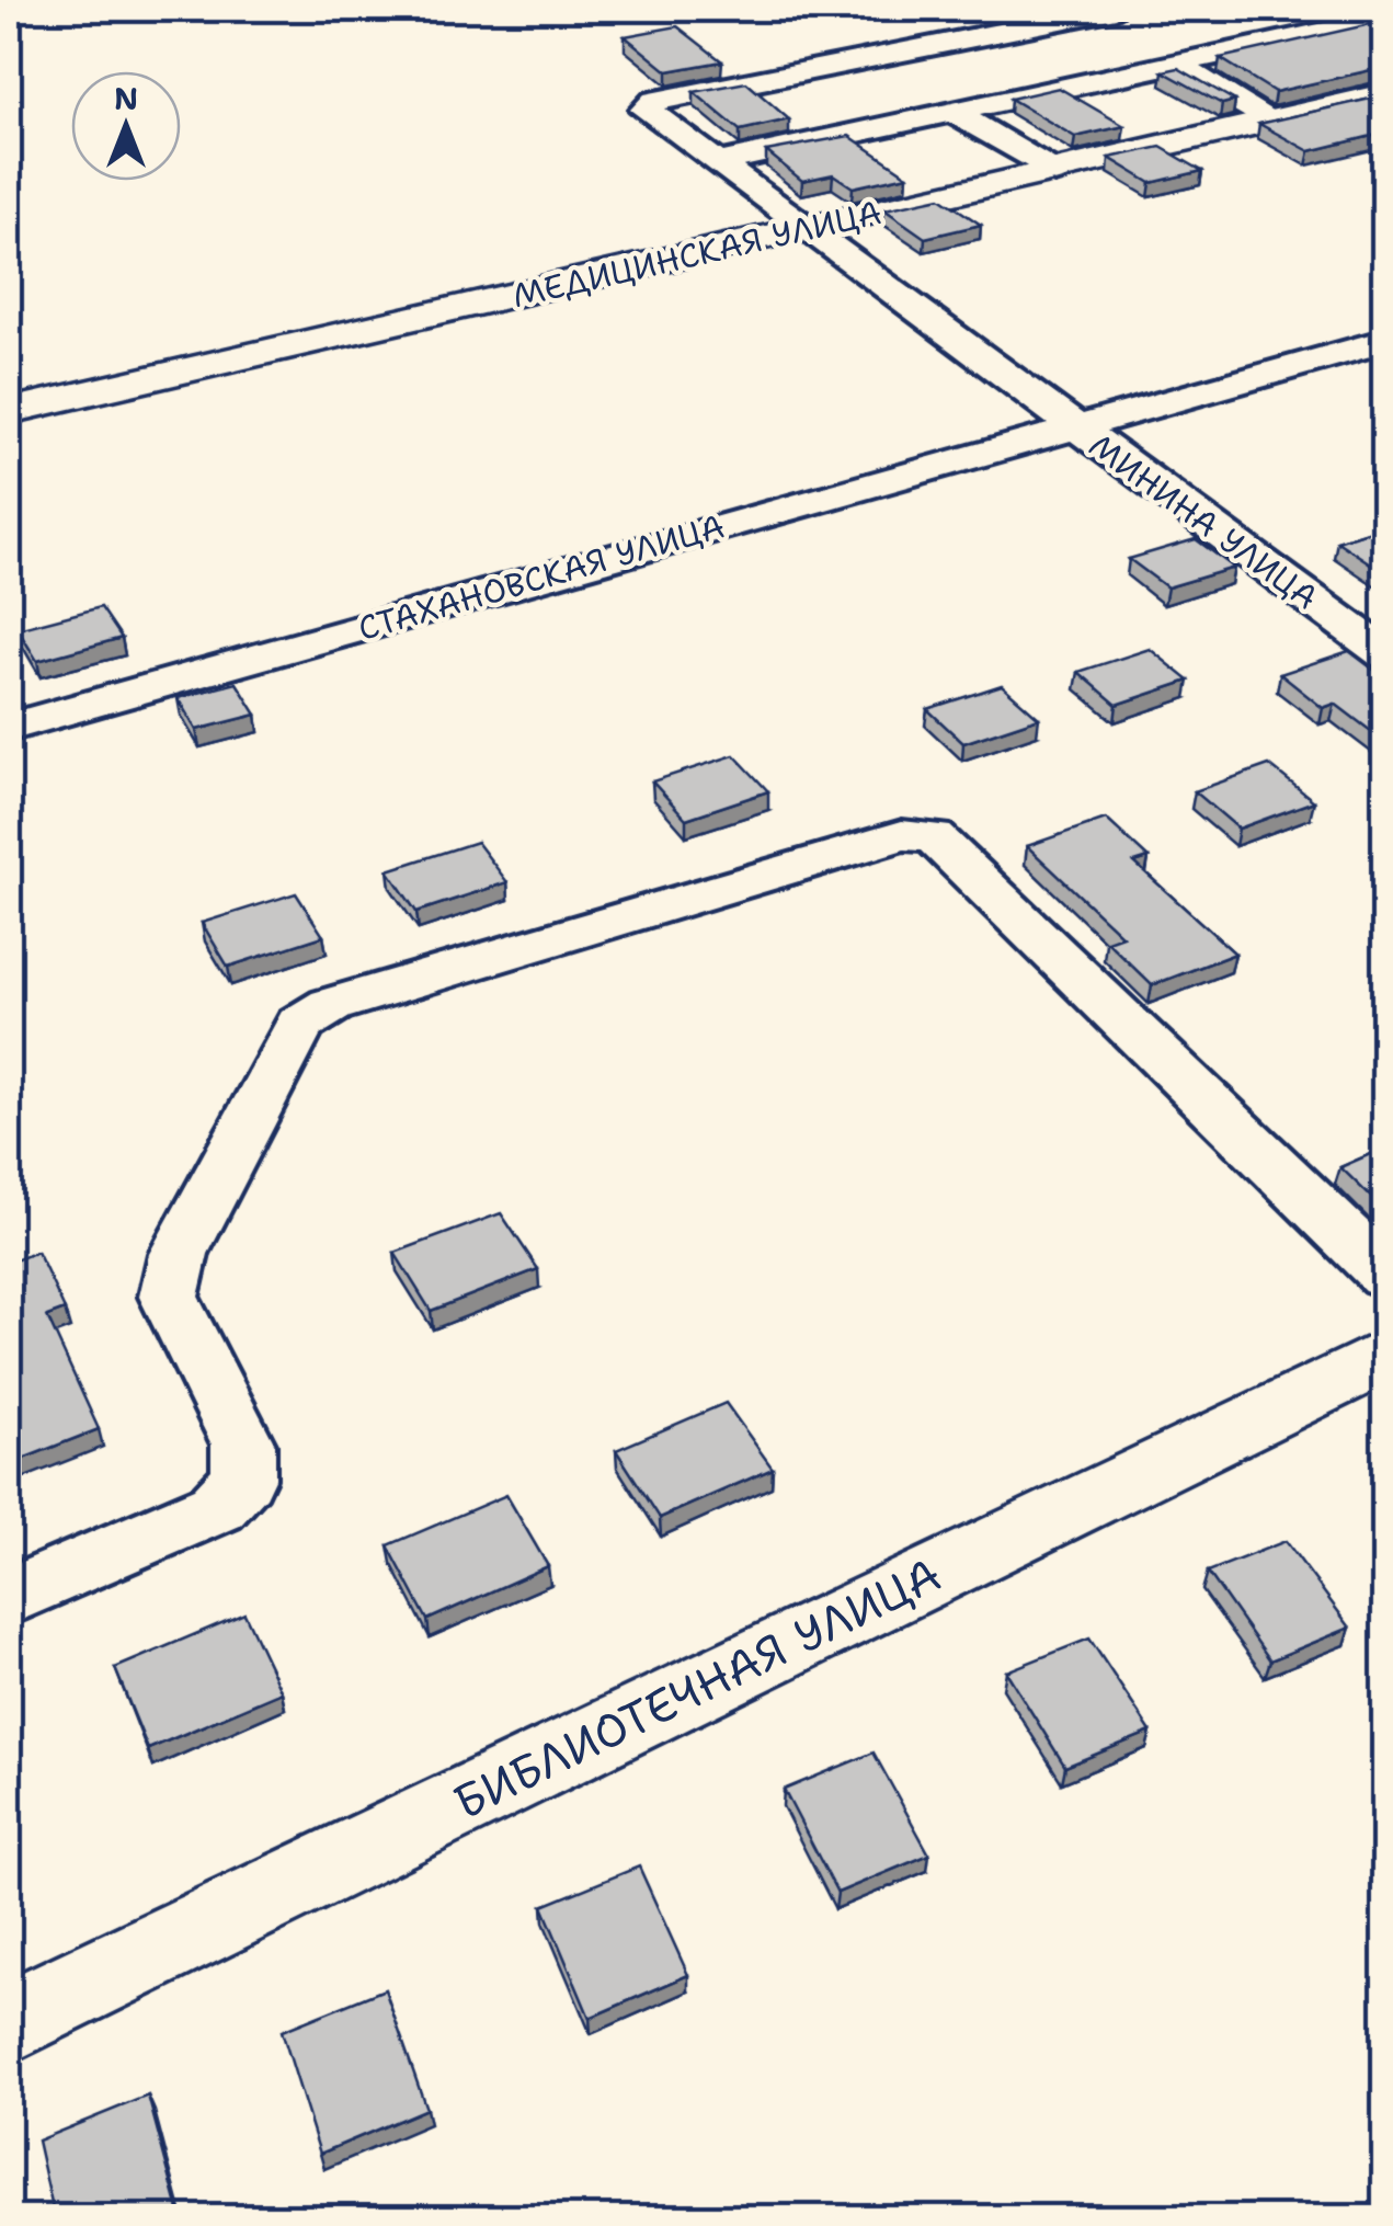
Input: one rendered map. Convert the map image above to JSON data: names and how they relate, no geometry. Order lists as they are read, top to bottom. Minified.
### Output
{"streets":{"street":["МЕДИЦИНСКАЯ УЛИЦА","МИНИНА УЛИЦА","СТАХАНОВСКАЯ УЛИЦА","БИБЛИОТЕЧНАЯ УЛИЦА"]},"crossings":[["МЕДИЦИНСКАЯ УЛИЦА","МИНИНА УЛИЦА"],["МИНИНА УЛИЦА","СТАХАНОВСКАЯ УЛИЦА"]],"north":"top"}
